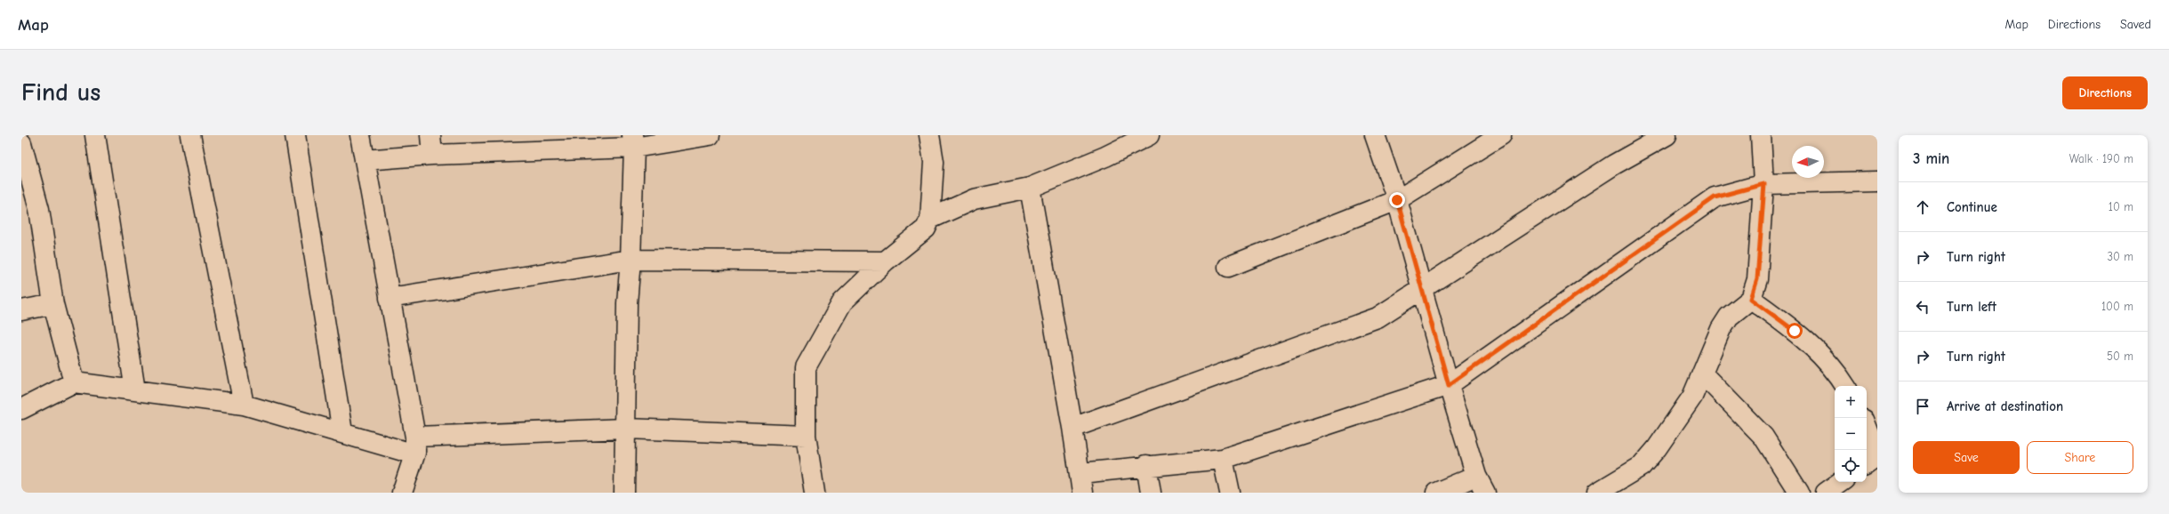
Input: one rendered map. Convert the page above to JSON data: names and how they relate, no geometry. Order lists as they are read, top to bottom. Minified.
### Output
{"north":"left","page":{"header":"Map","nav":["Map","Directions","Saved"],"buttons":["Directions",["Save","Share"]],"title":"Find us","heading":["3 min","Walk · 190 m"],"list":[["Continue","10 m"],["Turn right","30 m"],["Turn left","100 m"],["Turn right","50 m"],"Arrive at destination"],"map_buttons":["+","−"]}}
